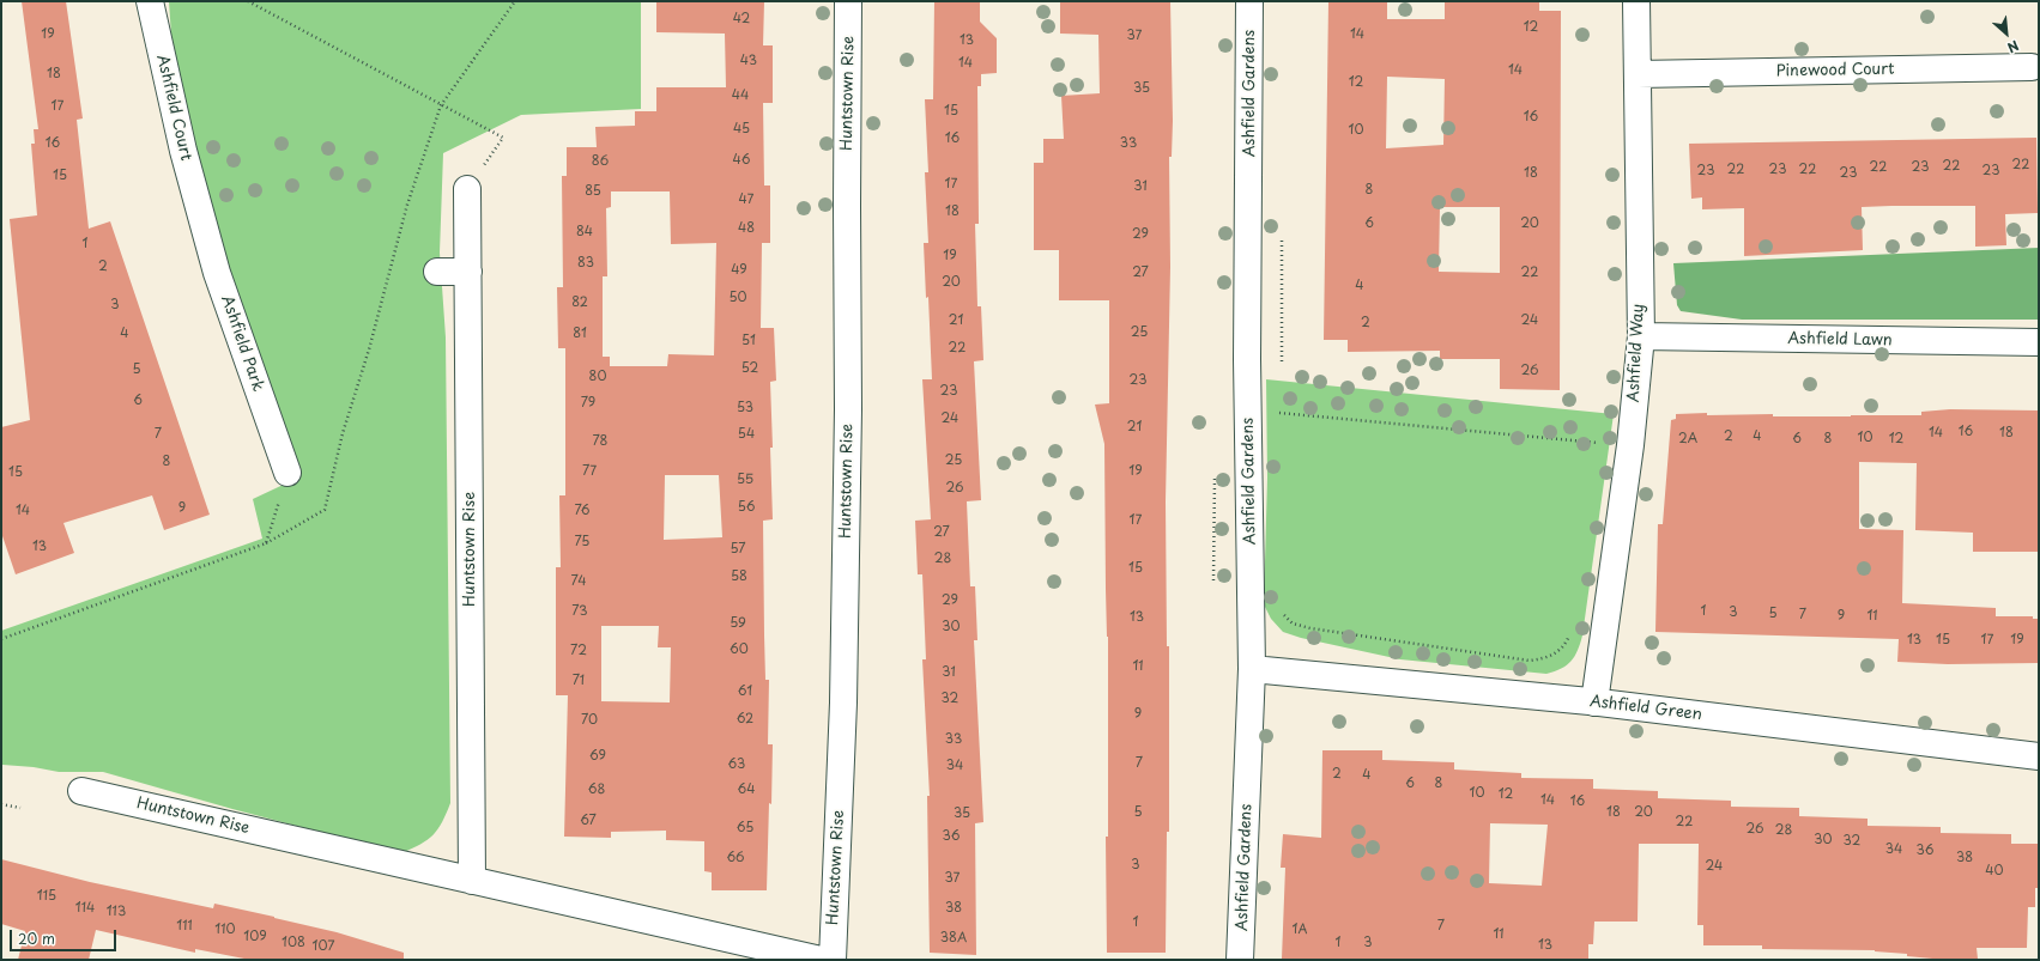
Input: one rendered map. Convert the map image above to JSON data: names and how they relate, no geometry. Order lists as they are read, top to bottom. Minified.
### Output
{"streets":{"street":["Pinewood Court","Huntstown Rise","Ashfield Gardens","Ashfield Court","Ashfield Lawn","Ashfield Park","Ashfield Way","Ashfield Green"]},"crossings":[["Pinewood Court","Ashfield Way"],["Ashfield Gardens","Ashfield Green"],["Ashfield Court","Ashfield Park"],["Ashfield Lawn","Ashfield Way"],["Ashfield Way","Ashfield Green"]],"house_numbers":["42","12","19","14","37","13","43","14","14","18","12","35","44","17","15","16","45","10","16","16","33","46","86","22","22","22","23","22","23","22","23","23","18","23","15","17","31","8","85","47","18","6","20","48","84","29","1","19","83","2","49","27","22","20","4","50","82","3","21","24","2","25","4","81","51","22","52","5","26","80","23","23","6","79","53","24","21","16","14","18","7","54","2","4","10","2A","6","8","12","78","25","8","77","19","15","55","26","56","9","14","76","17","27","75","13","57","28","15","58","74","29","73","1","3","5","7","9","11","13","59","30","13","15","17","19","60","72","11","31","71","61","32","9","62","70","33","69","7","63","34","2","4","6","8","68","64","10","12","14","16","5","18","20","35","67","22","65","26","28","36","30","32","34","36","66","38","3","24","40","37","115","114","38","113","1","111","7","110","1A","11","109","38A","108","1","3","13","107"],"scale_bar":"20 m","north":"bottom right"}
